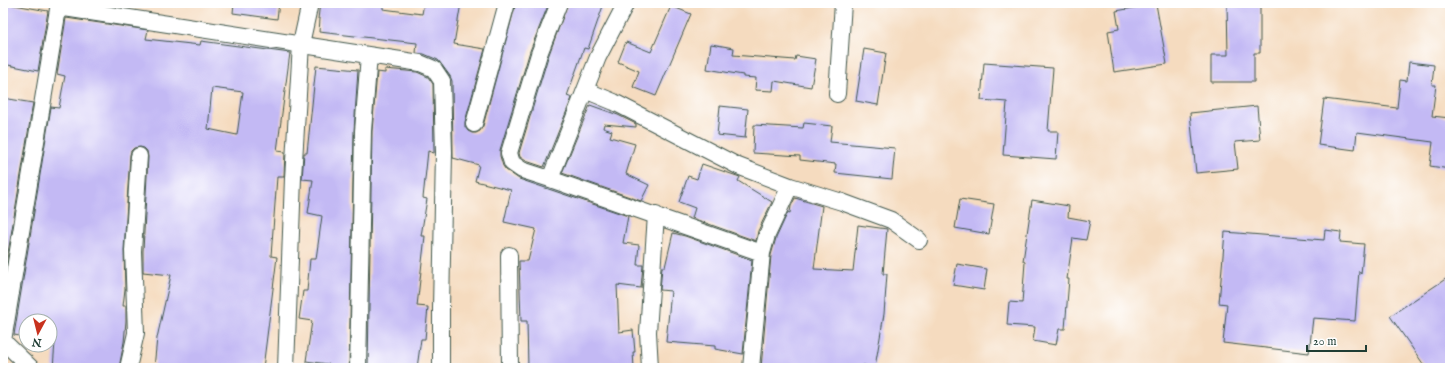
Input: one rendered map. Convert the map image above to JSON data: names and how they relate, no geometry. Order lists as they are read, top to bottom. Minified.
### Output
{"scale_bar":"20 m","north":"bottom"}
